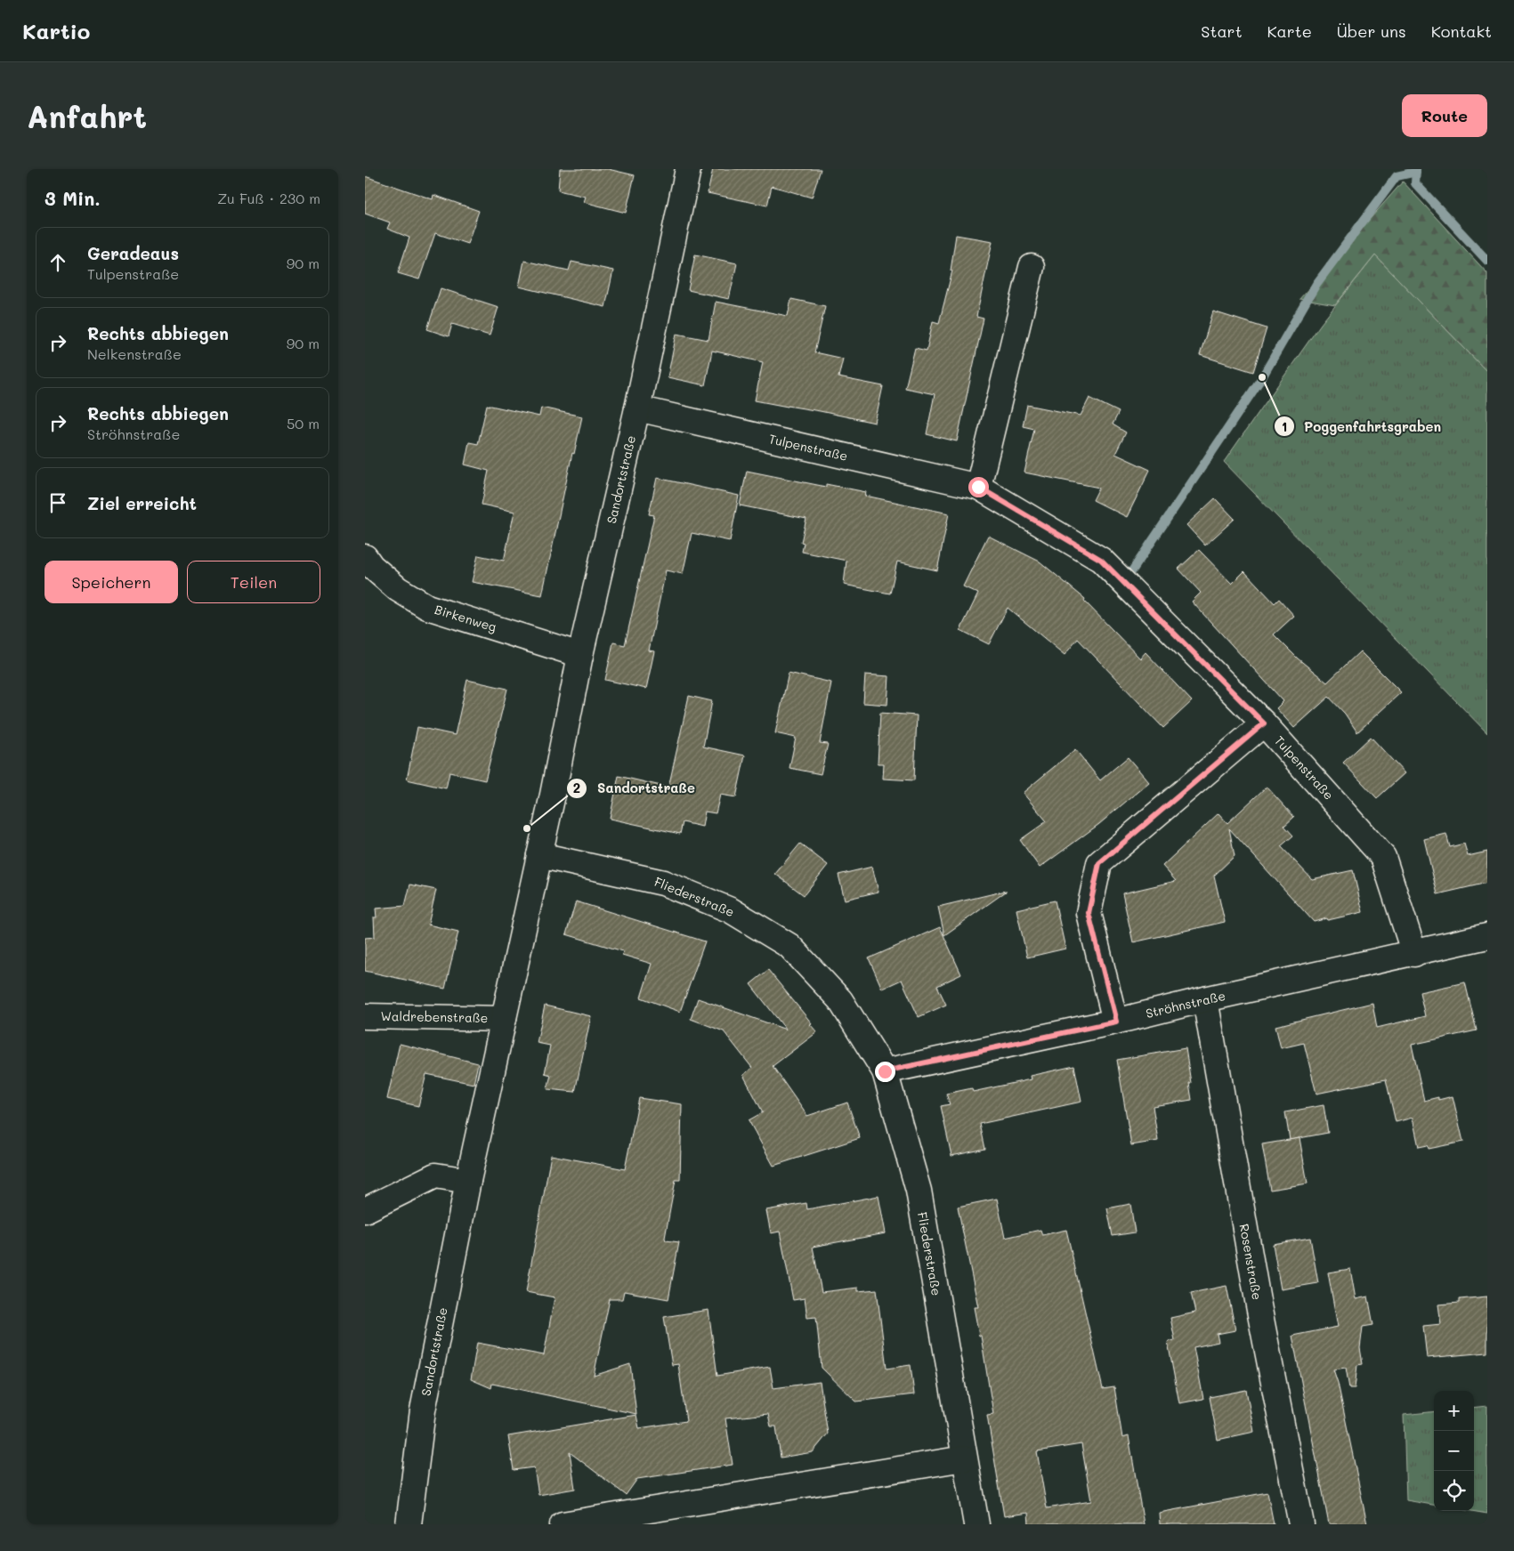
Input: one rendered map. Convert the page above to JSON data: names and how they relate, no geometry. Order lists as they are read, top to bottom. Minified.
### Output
{"streets":{"street":["Tulpenstraße","Sandortstraße","Birkenweg","Fliederstraße","Ströhnstraße","Waldrebenstraße","Rosenstraße"]},"crossings":[["Tulpenstraße","Sandortstraße"],["Tulpenstraße","Ströhnstraße"],["Sandortstraße","Birkenweg"],["Sandortstraße","Fliederstraße"],["Sandortstraße","Waldrebenstraße"],["Fliederstraße","Ströhnstraße"],["Ströhnstraße","Rosenstraße"]],"places":["Poggenfahrtsgraben","Sandortstraße"],"page":{"header":"Kartio","nav":["Start","Karte","Über uns","Kontakt"],"buttons":["Route",["Speichern","Teilen"]],"title":"Anfahrt","heading":["3 Min.","Zu Fuß · 230 m"],"list":[["Geradeaus","Tulpenstraße","90 m"],["Rechts abbiegen","Nelkenstraße","90 m"],["Rechts abbiegen","Ströhnstraße","50 m"],"Ziel erreicht"],"map_buttons":["+","−"]}}
